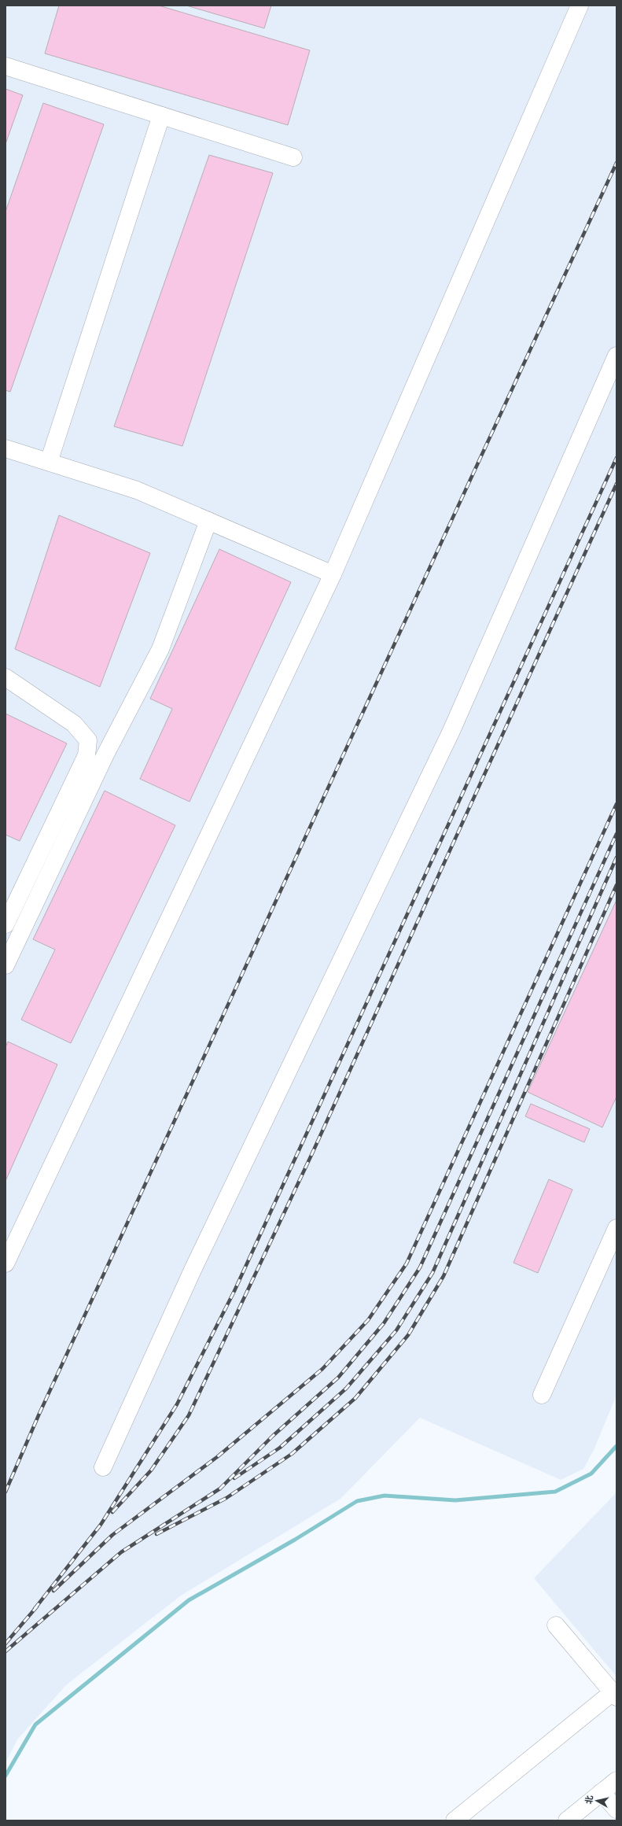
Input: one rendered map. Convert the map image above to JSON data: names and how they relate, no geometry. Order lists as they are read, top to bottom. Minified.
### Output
{"north":"left"}
